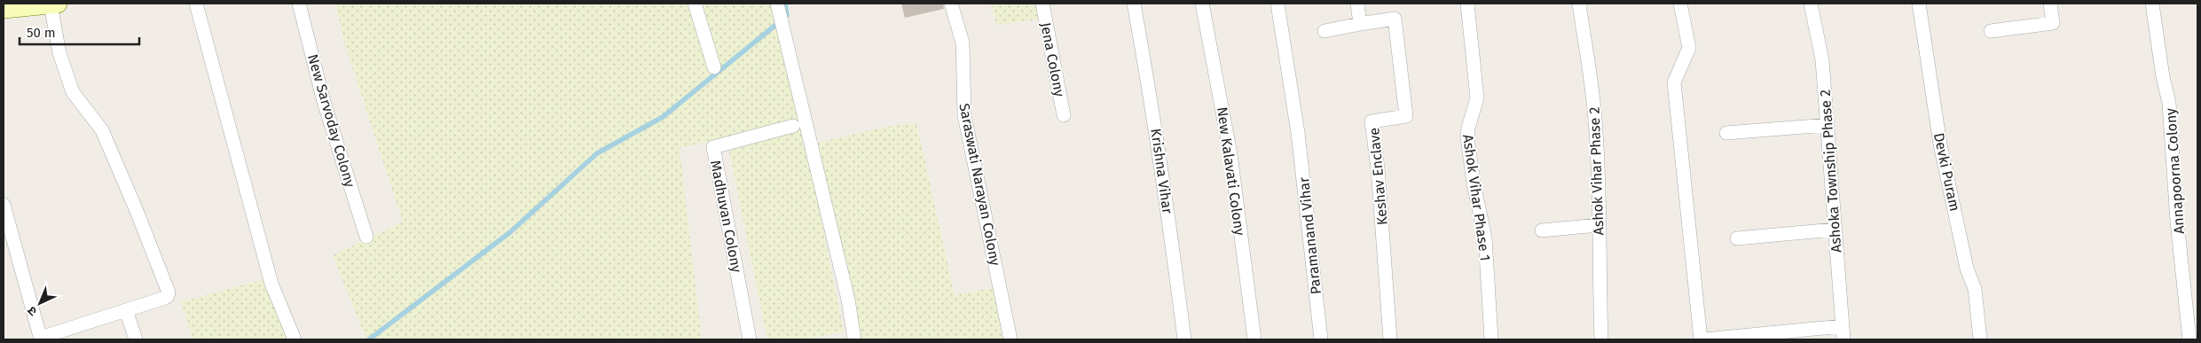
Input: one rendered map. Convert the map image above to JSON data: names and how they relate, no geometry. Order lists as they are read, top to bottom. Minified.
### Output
{"streets":{"street":["Jena Colony","New Sarvoday Colony","Krishna Vihar","New Kalavati Colony","Ashok Vihar Phase 2","Ashoka Township Phase 2","Annapoorna Colony","Devki Puram","Keshav Enclave","Saraswati Narayan Colony","Ashok Vihar Phase 1","Madhuvan Colony","Paramanand Vihar"]},"scale_bar":"50 m","north":"bottom left"}
